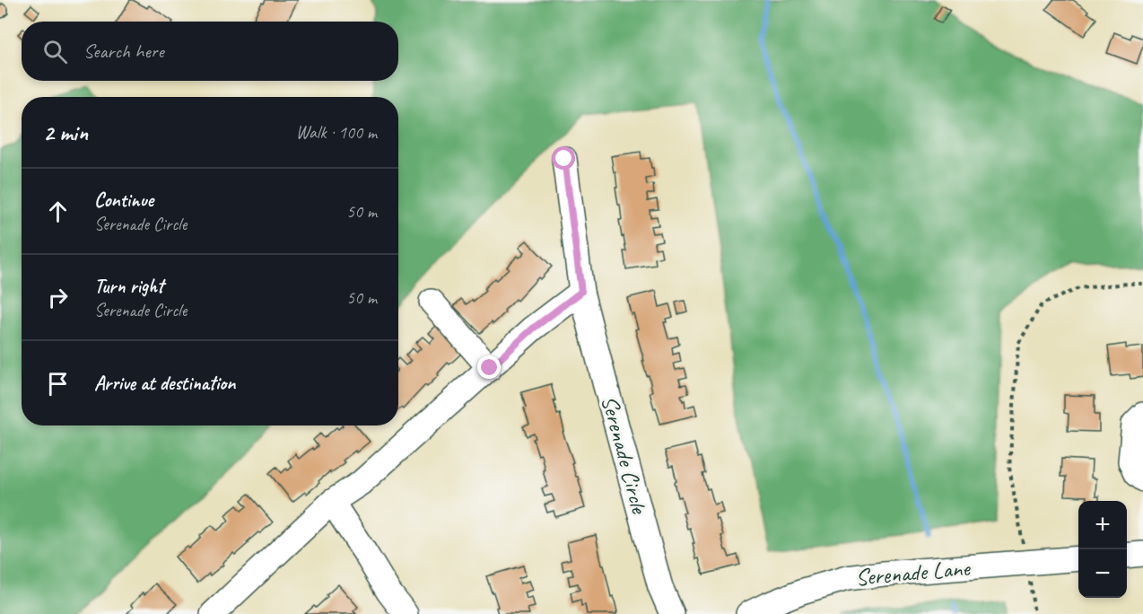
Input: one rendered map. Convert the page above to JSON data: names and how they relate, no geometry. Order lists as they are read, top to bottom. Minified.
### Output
{"streets":{"street":["Serenade Circle","Serenade Lane"]},"page":{"search":"Search here","heading":["2 min","Walk · 100 m"],"list":[["Continue","Serenade Circle","50 m"],["Turn right","Serenade Circle","50 m"],"Arrive at destination"],"map_buttons":["+","−"]}}
